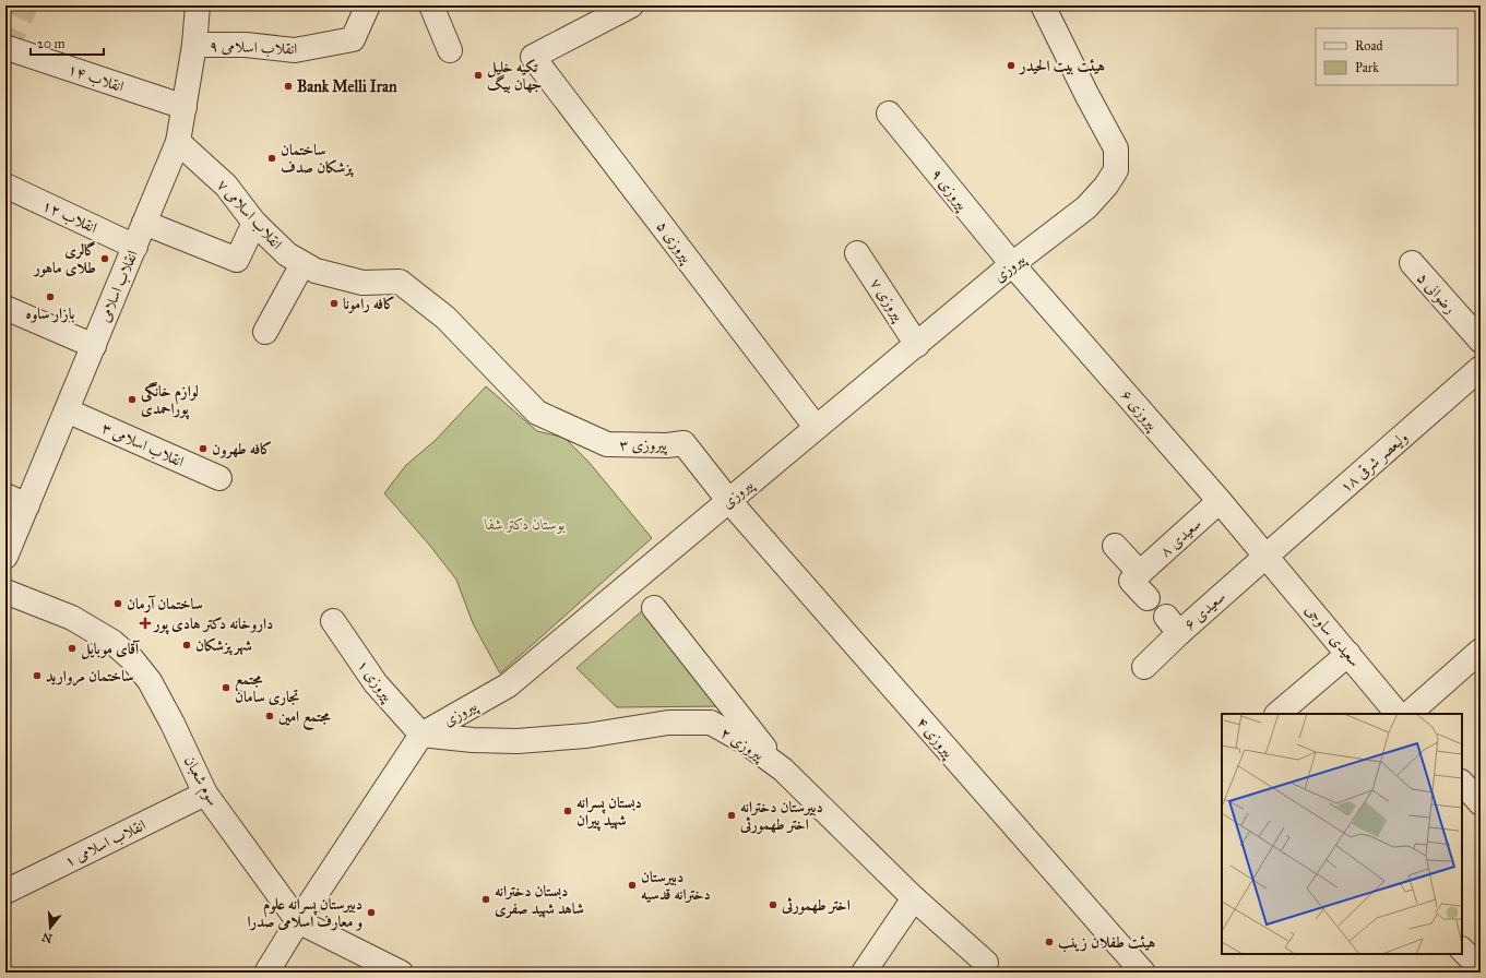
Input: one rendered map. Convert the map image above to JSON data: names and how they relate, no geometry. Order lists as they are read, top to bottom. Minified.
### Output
{"streets":{"street":["انقلاب اسلامی ۹","انقلاب ۱۴","پیروزی ۹","انقلاب اسلامی ۷","انقلاب ۱۲","پیروزی ۵","پیروزی","انقلاب اسلامی","رضوانی ۵","پیروزی ۷","پیروزی ۶","انقلاب اسلامی ۳","پیروزی ۳","ولیعصر شرقی ۱۸","سعیدی ۸","سعیدی ۶","سعیدی ساوجی","پیروزی ۱","پیروزی ۴","پیروزی ۲","سوم شعبان","انقلاب اسلامی ۱"]},"crossings":[["انقلاب اسلامی ۹","انقلاب اسلامی"],["انقلاب ۱۴","انقلاب اسلامی"],["پیروزی ۹","پیروزی"],["پیروزی ۹","پیروزی ۶"],["انقلاب اسلامی ۷","انقلاب اسلامی"],["انقلاب اسلامی ۷","پیروزی ۳"],["انقلاب ۱۲","انقلاب اسلامی"],["پیروزی ۵","پیروزی"],["پیروزی","پیروزی ۷"],["پیروزی","پیروزی ۶"],["پیروزی","پیروزی ۳"],["پیروزی","پیروزی ۱"],["پیروزی","پیروزی ۴"],["پیروزی","پیروزی ۲"],["پیروزی","سوم شعبان"],["انقلاب اسلامی","انقلاب اسلامی ۳"],["پیروزی ۶","ولیعصر شرقی ۱۸"],["پیروزی ۶","سعیدی ۸"],["پیروزی ۶","سعیدی ۶"],["پیروزی ۶","سعیدی ساوجی"],["پیروزی ۳","پیروزی ۴"],["ولیعصر شرقی ۱۸","سعیدی ۶"],["ولیعصر شرقی ۱۸","سعیدی ساوجی"],["سعیدی ۶","سعیدی ساوجی"],["پیروزی ۱","پیروزی ۲"],["سوم شعبان","انقلاب اسلامی ۱"]],"parks":["بوستان دکتر شفا"],"places":{"other":["هیئت بیت الحیدر","تکیه خلیل جهان بیگ","Bank Melli Iran","ساختمان پزشکان صدف","گالری طلای ماهور","بازار ساوه","کافه رامونا","لوازم خانگی پوراحمدی","کافه طهرون","ساختمان آرمان","شهر پزشکان","آقای موبایل","ساختمان مروارید","مجتمع تجاری سامان","مجتمع امین","دبستان پسرانه شهید پیران","دبیرستان دخترانه اختر طهمورثی","دبیرستان دخترانه قدسیه","دبستان دخترانه شاهد شهید صفری","اختر طهمورثی","دبیرستان پسرانه علوم و معارف اسلامی صدرا","هیئت طفلان زینب"],"health":["داروخانه دکتر هادی پور"]},"legend":["Road","Park"],"scale_bar":"20 m","north":"bottom"}
